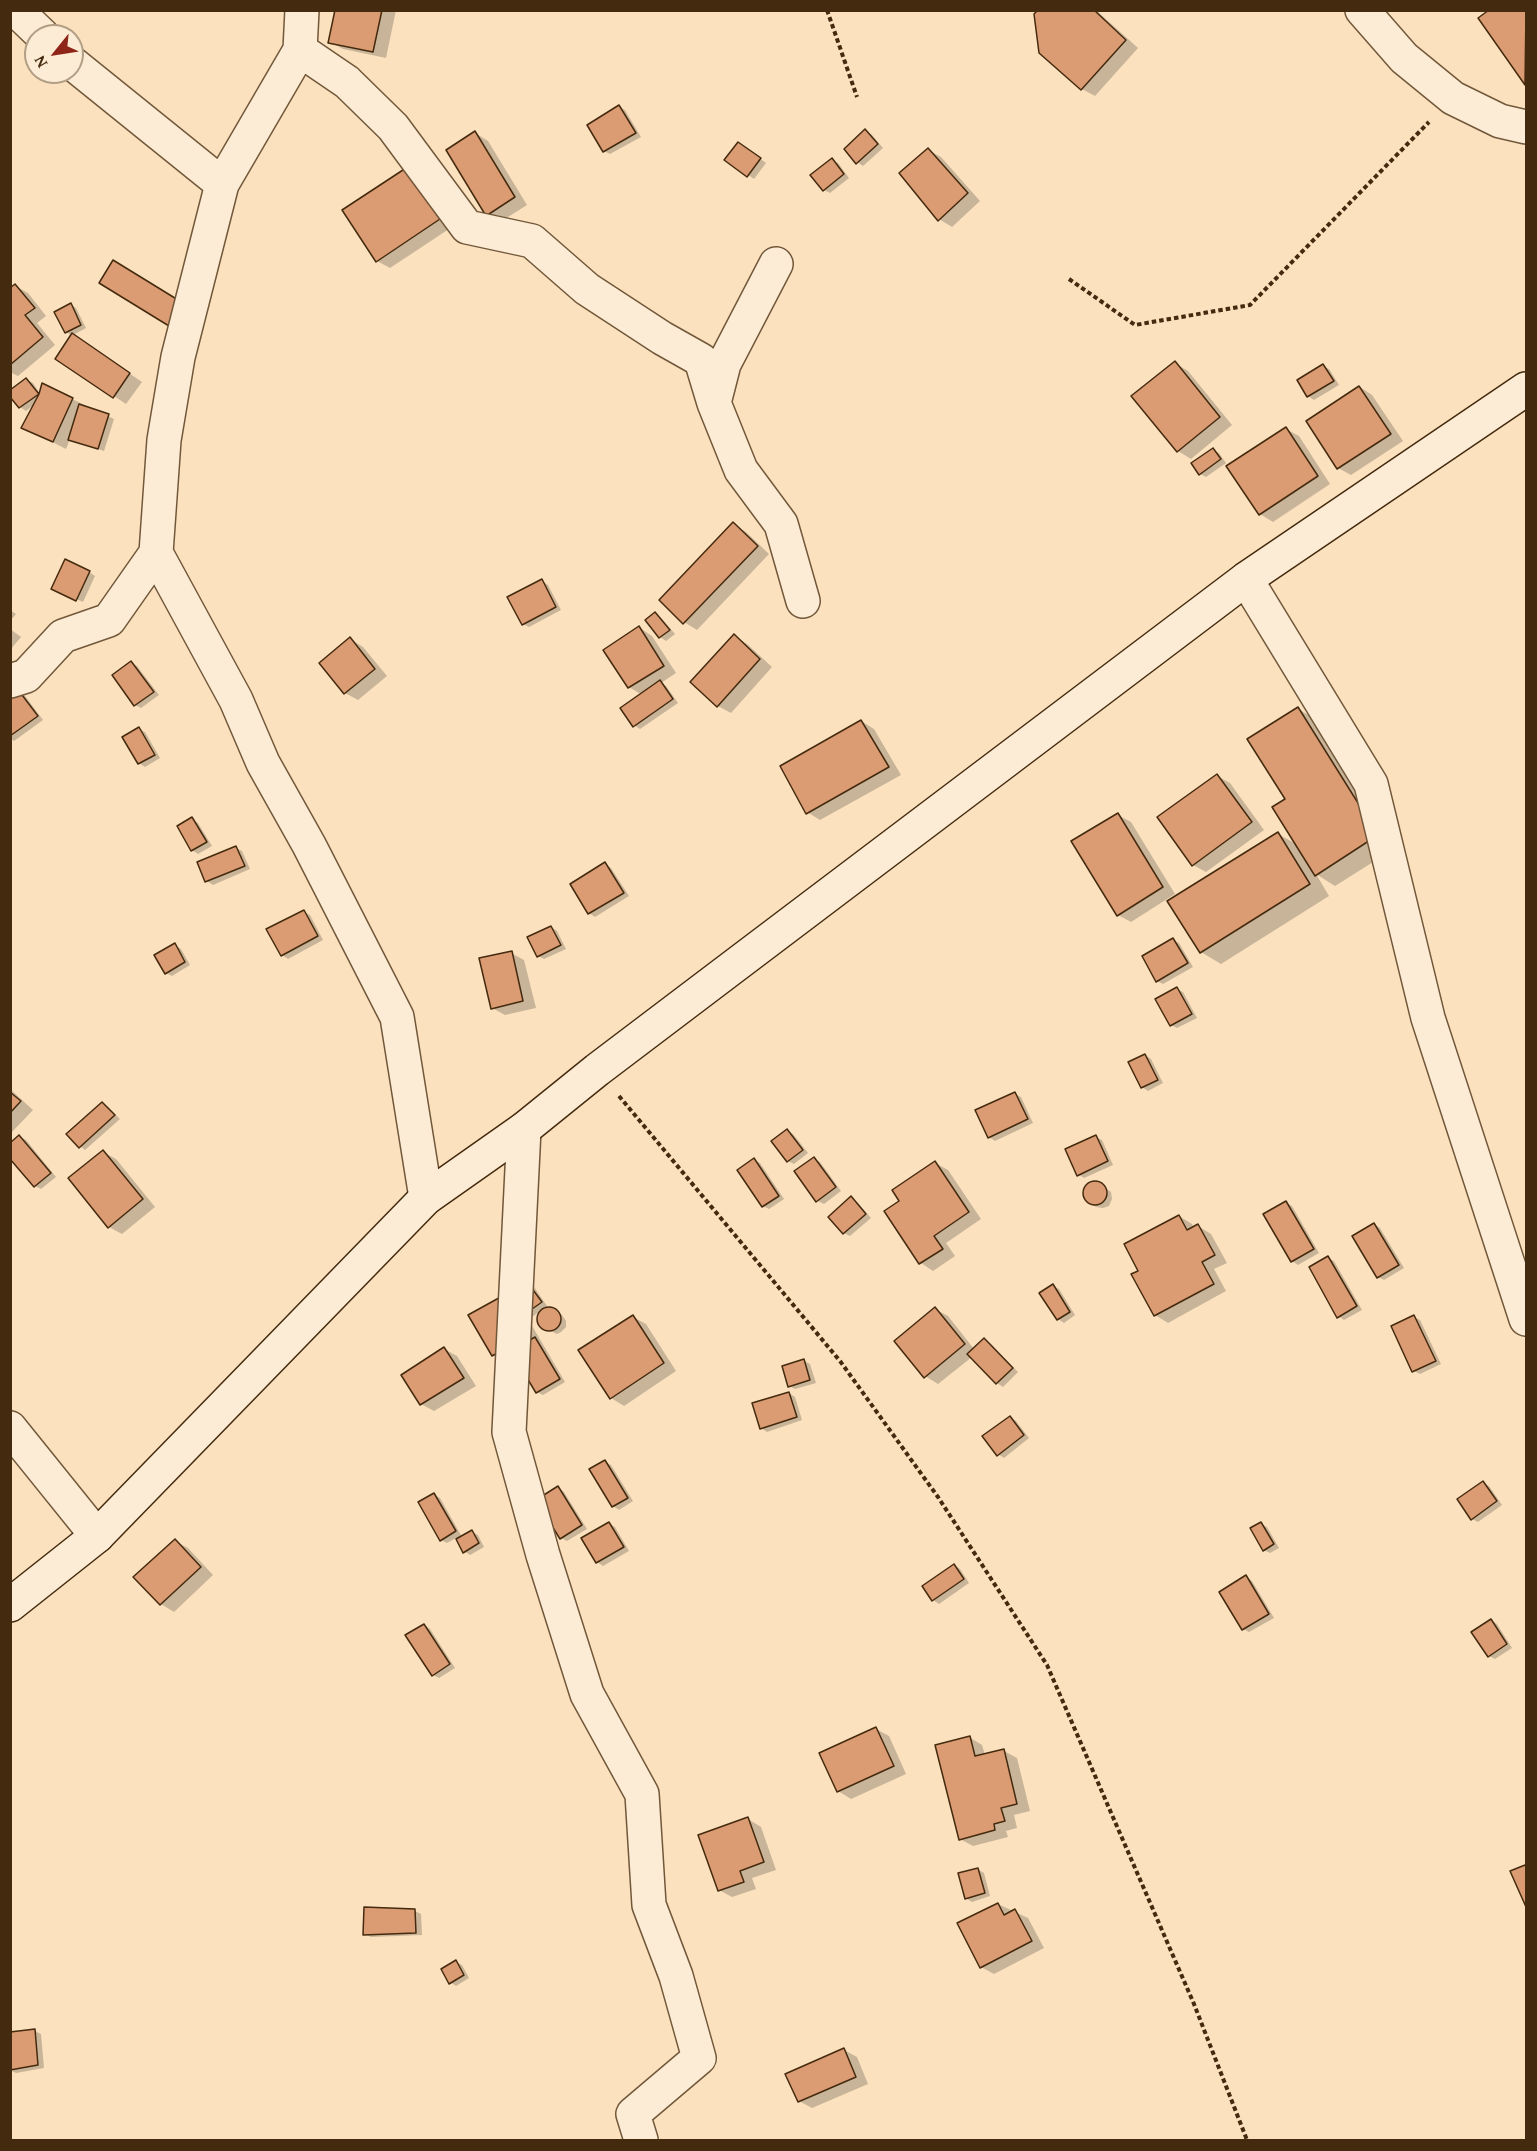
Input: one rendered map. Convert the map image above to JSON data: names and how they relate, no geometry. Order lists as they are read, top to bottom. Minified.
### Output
{"north":"bottom left"}
